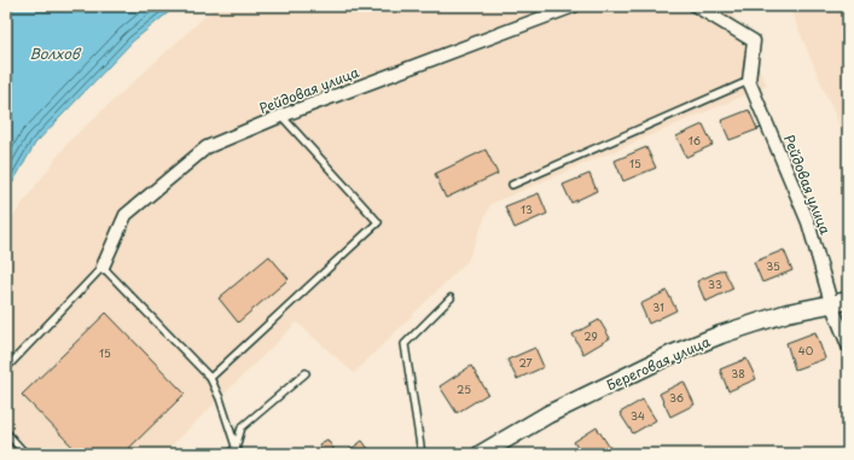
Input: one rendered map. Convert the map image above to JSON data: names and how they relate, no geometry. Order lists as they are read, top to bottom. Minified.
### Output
{"streets":{"street":["Рейдовая улица","Береговая улица"]},"crossings":[["Рейдовая улица","Береговая улица"]],"water":["Волхов"],"house_numbers":["16","15","13","35","33","31","29","40","15","27","38","25","36","34"]}
